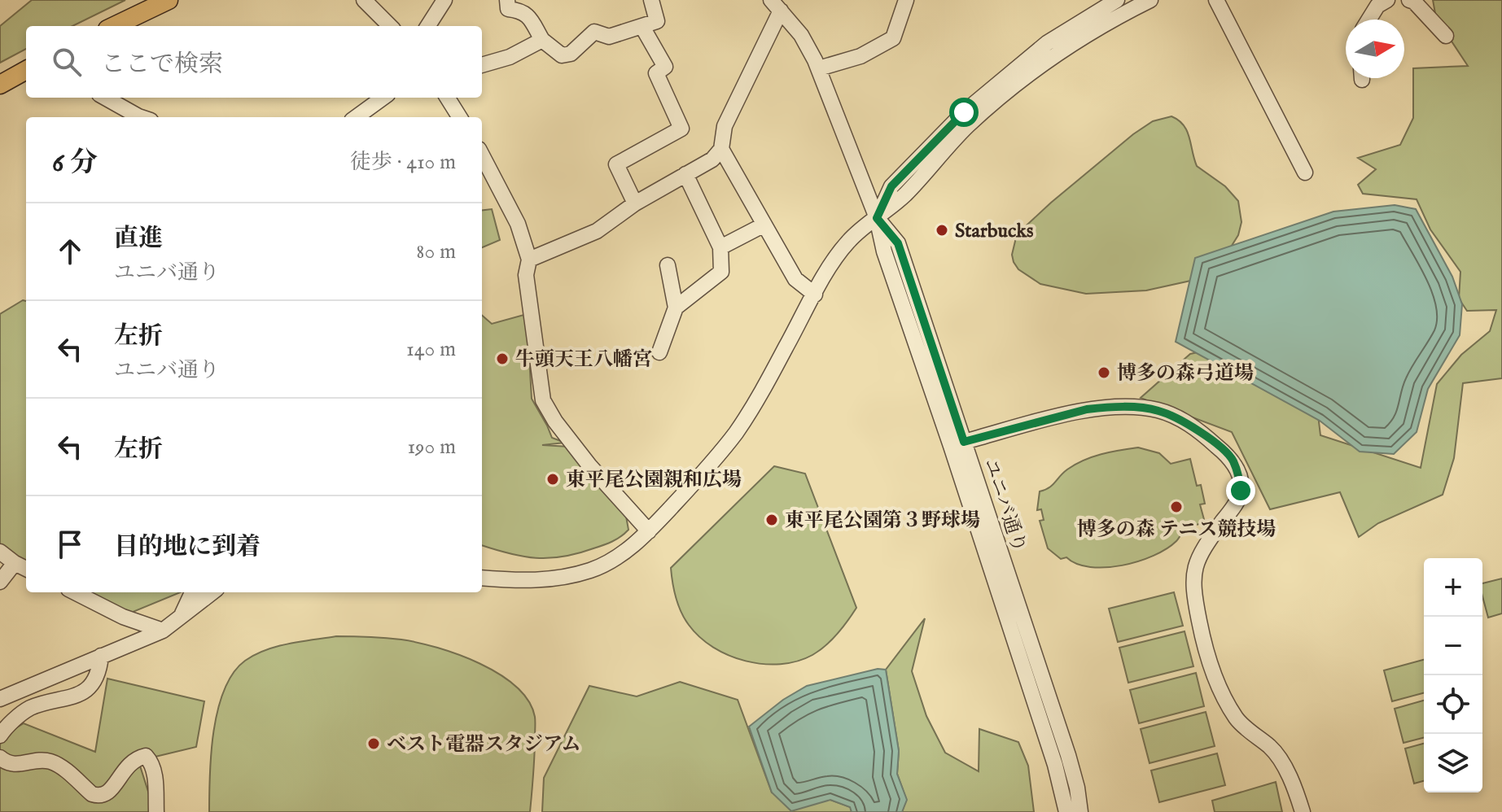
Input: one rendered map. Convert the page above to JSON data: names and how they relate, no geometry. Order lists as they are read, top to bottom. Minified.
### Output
{"streets":{"street":["ユニバ通り"]},"places":["Starbucks","牛頭天王八幡宮","博多の森弓道場","東平尾公園親和広場","博多の森 テニス競技場","東平尾公園第３野球場","ベスト電器スタジアム"],"north":"right","page":{"search":"ここで検索","heading":["6 分","徒歩 · 410 m"],"list":[["直進","ユニバ通り","80 m"],["左折","ユニバ通り","140 m"],["左折","190 m"],"目的地に到着"],"map_buttons":["+","−"]}}
